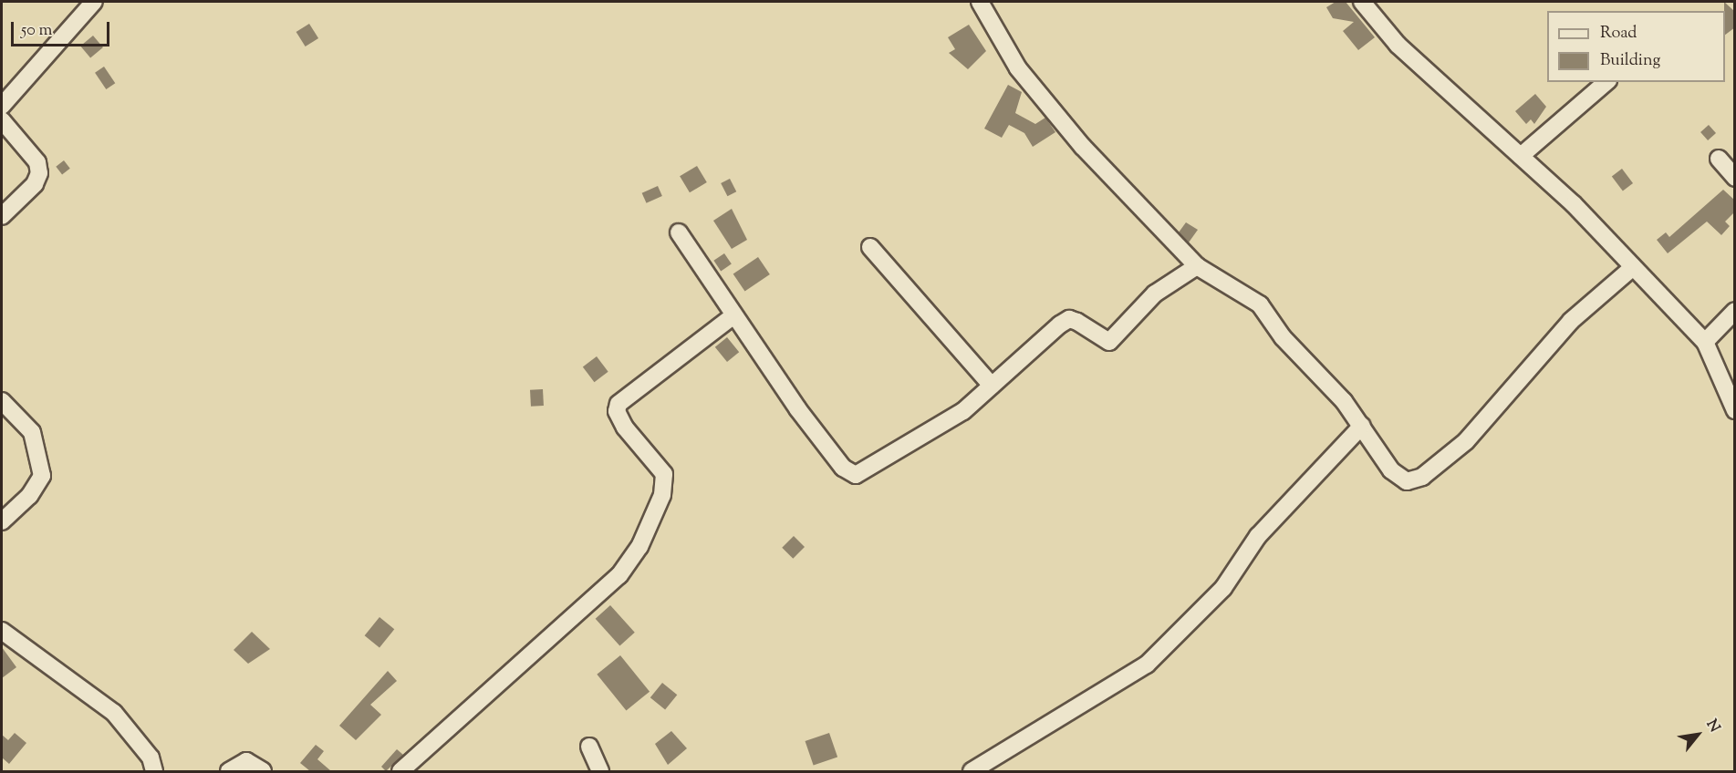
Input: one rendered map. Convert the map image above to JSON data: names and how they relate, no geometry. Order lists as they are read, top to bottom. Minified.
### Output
{"legend":["Road","Building"],"scale_bar":"50 m","north":"top right"}
